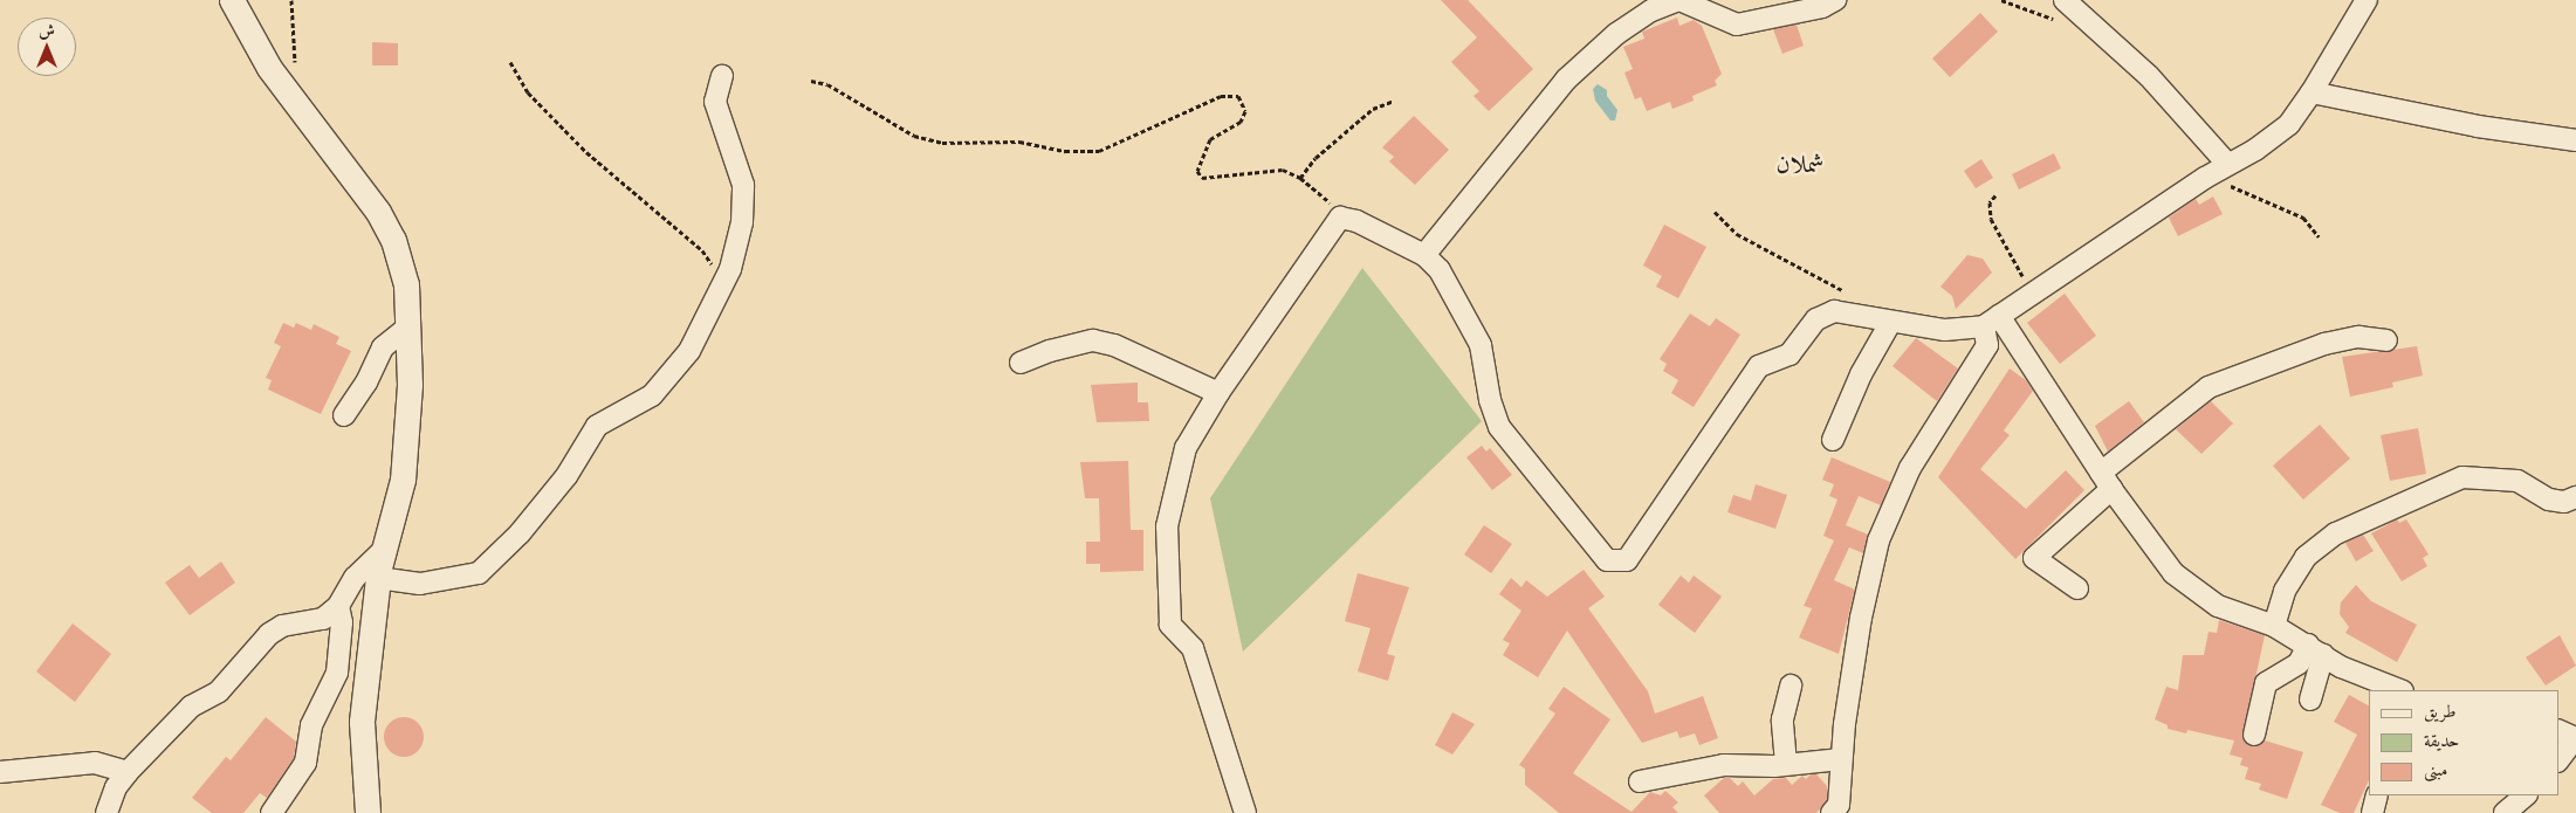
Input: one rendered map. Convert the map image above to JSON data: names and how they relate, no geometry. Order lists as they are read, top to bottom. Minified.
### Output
{"districts":["شملان"],"legend":["طريق","حديقة","مبنى"],"north":"top"}
